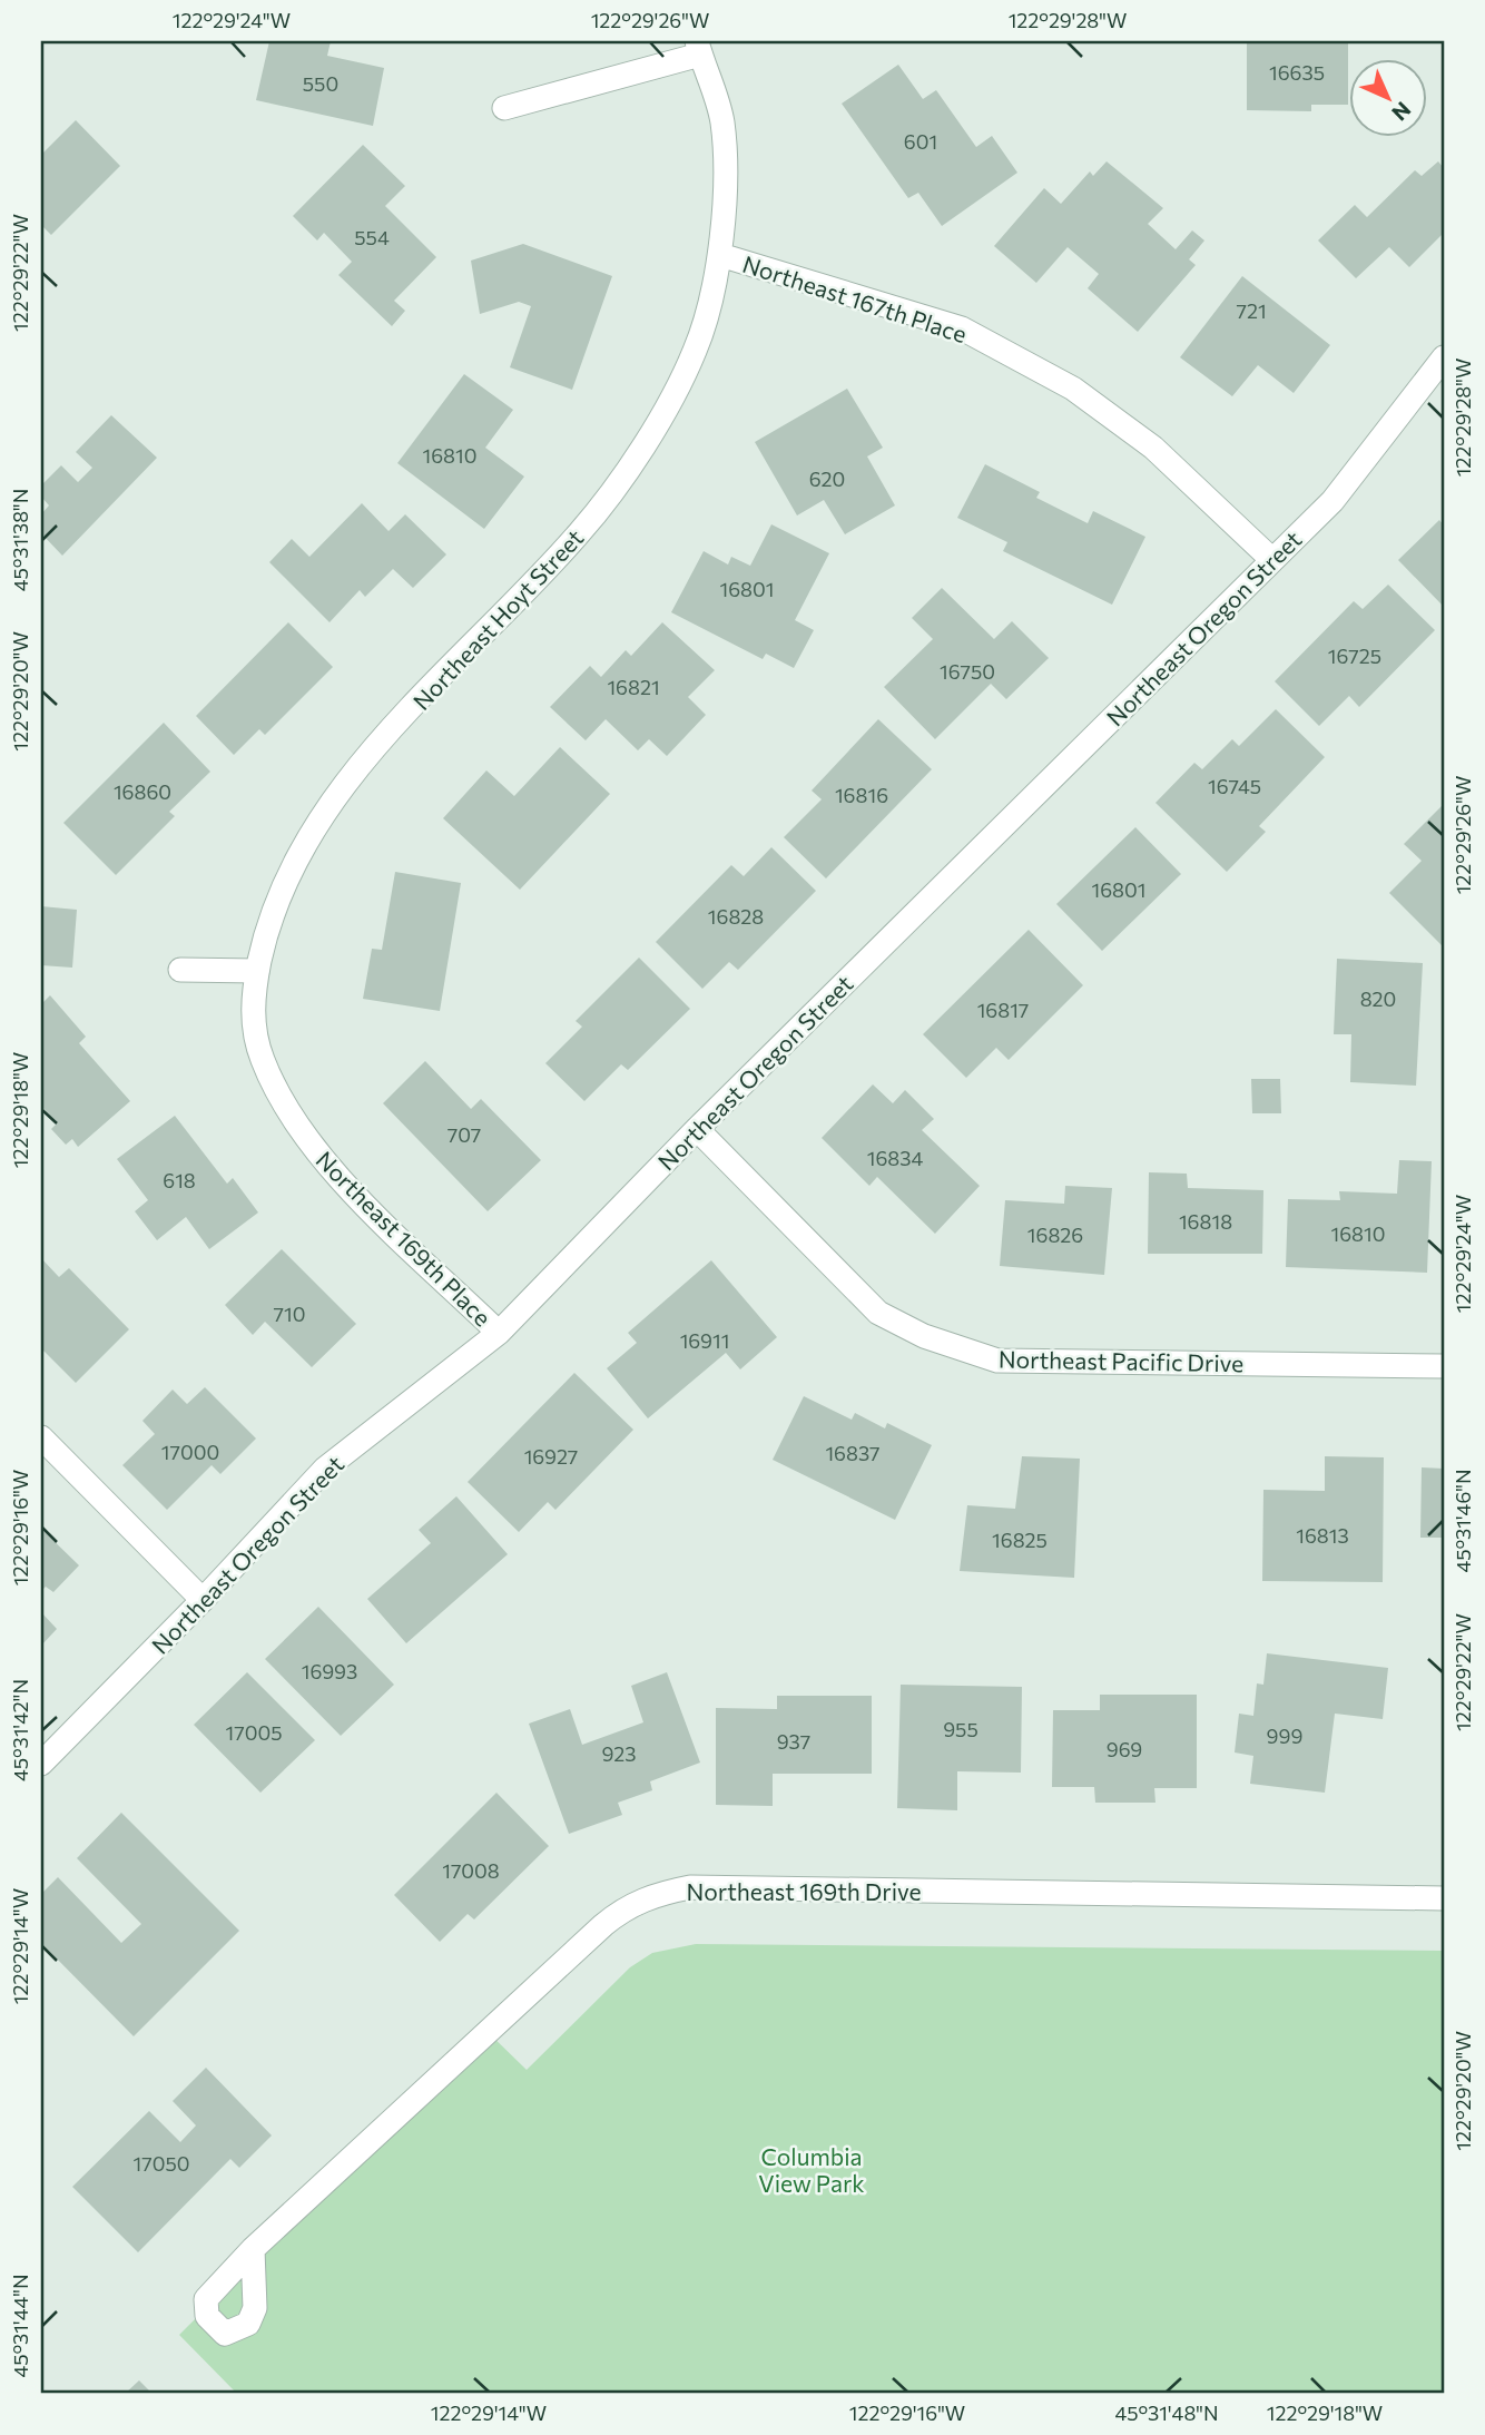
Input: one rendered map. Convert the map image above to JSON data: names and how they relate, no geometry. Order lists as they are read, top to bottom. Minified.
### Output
{"streets":{"street":["Northeast 167th Place","Northeast Hoyt Street","Northeast Oregon Street","Northeast 169th Place","Northeast Pacific Drive","Northeast 169th Drive"]},"crossings":[["Northeast 167th Place","Northeast Hoyt Street"],["Northeast 167th Place","Northeast Oregon Street"],["Northeast Hoyt Street","Northeast 169th Place"],["Northeast Oregon Street","Northeast 169th Place"],["Northeast Oregon Street","Northeast Pacific Drive"]],"parks":["Columbia View Park"],"house_numbers":["16635","550","601","554","721","16810","620","16801","16725","16750","16821","16745","16860","16816","16801","16828","820","16817","707","16834","618","16818","16810","16826","710","16911","17000","16837","16927","16813","16825","16993","955","17005","999","937","969","923","17008","17050"],"north":"bottom right","coordinates":["122°29'24\"W","122°29'26\"W","122°29'28\"W","122°29'22\"W","45°31'38\"N","122°29'20\"W","122°29'18\"W","45°31'46\"N","122°29'16\"W","45°31'42\"N","122°29'14\"W","45°31'44\"N","45°31'48\"N"]}
